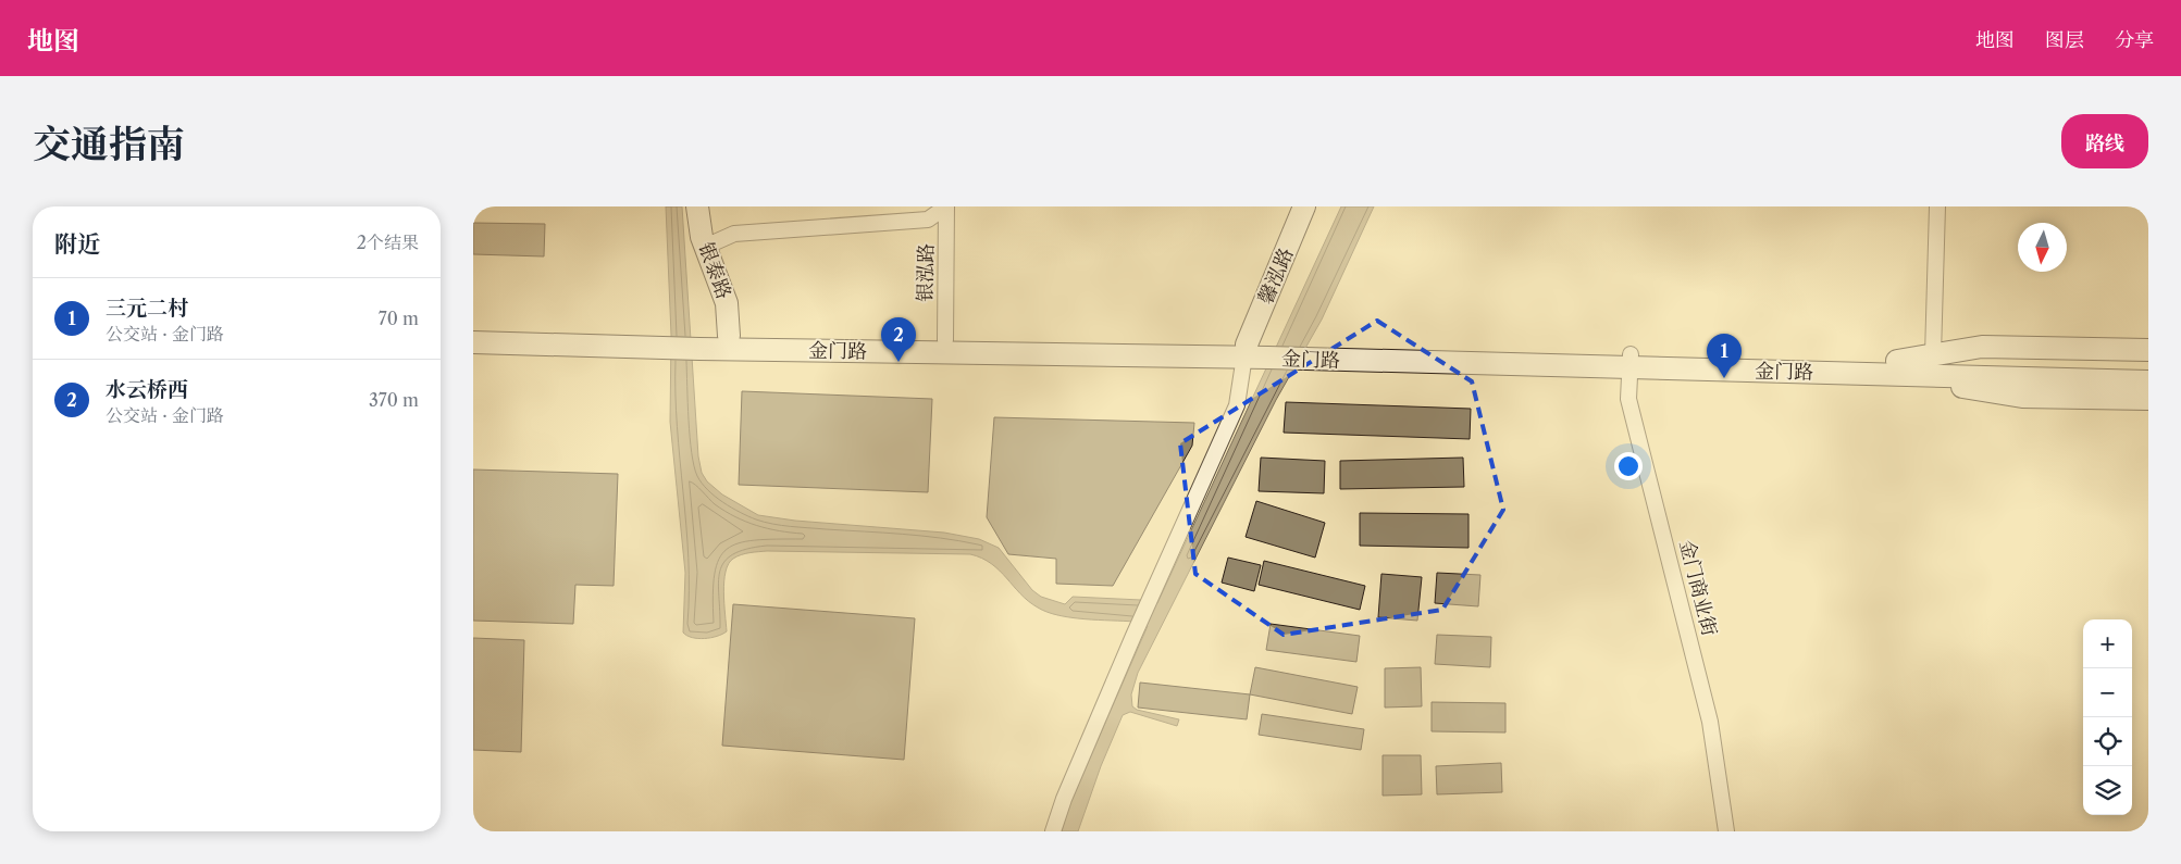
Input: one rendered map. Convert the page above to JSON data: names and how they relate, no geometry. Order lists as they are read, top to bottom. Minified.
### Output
{"streets":{"main road":["银泰路","馨泓路","金门路"],"street":["银泓路","金门商业街"]},"crossings":[["银泰路","金门路"],["银泓路","金门路"],["馨泓路","金门路"],["金门路","金门商业街"]],"north":"bottom","page":{"header":"地图","nav":["地图","图层","分享"],"title":"交通指南","buttons":"路线","heading":["附近","2个结果"],"list":[{"mark":"1","name":"三元二村","note":"公交站 · 金门路","value":"70 m"},{"mark":"2","name":"水云桥西","note":"公交站 · 金门路","value":"370 m"}],"pins":["2","1"],"map_buttons":["+","−"]}}
